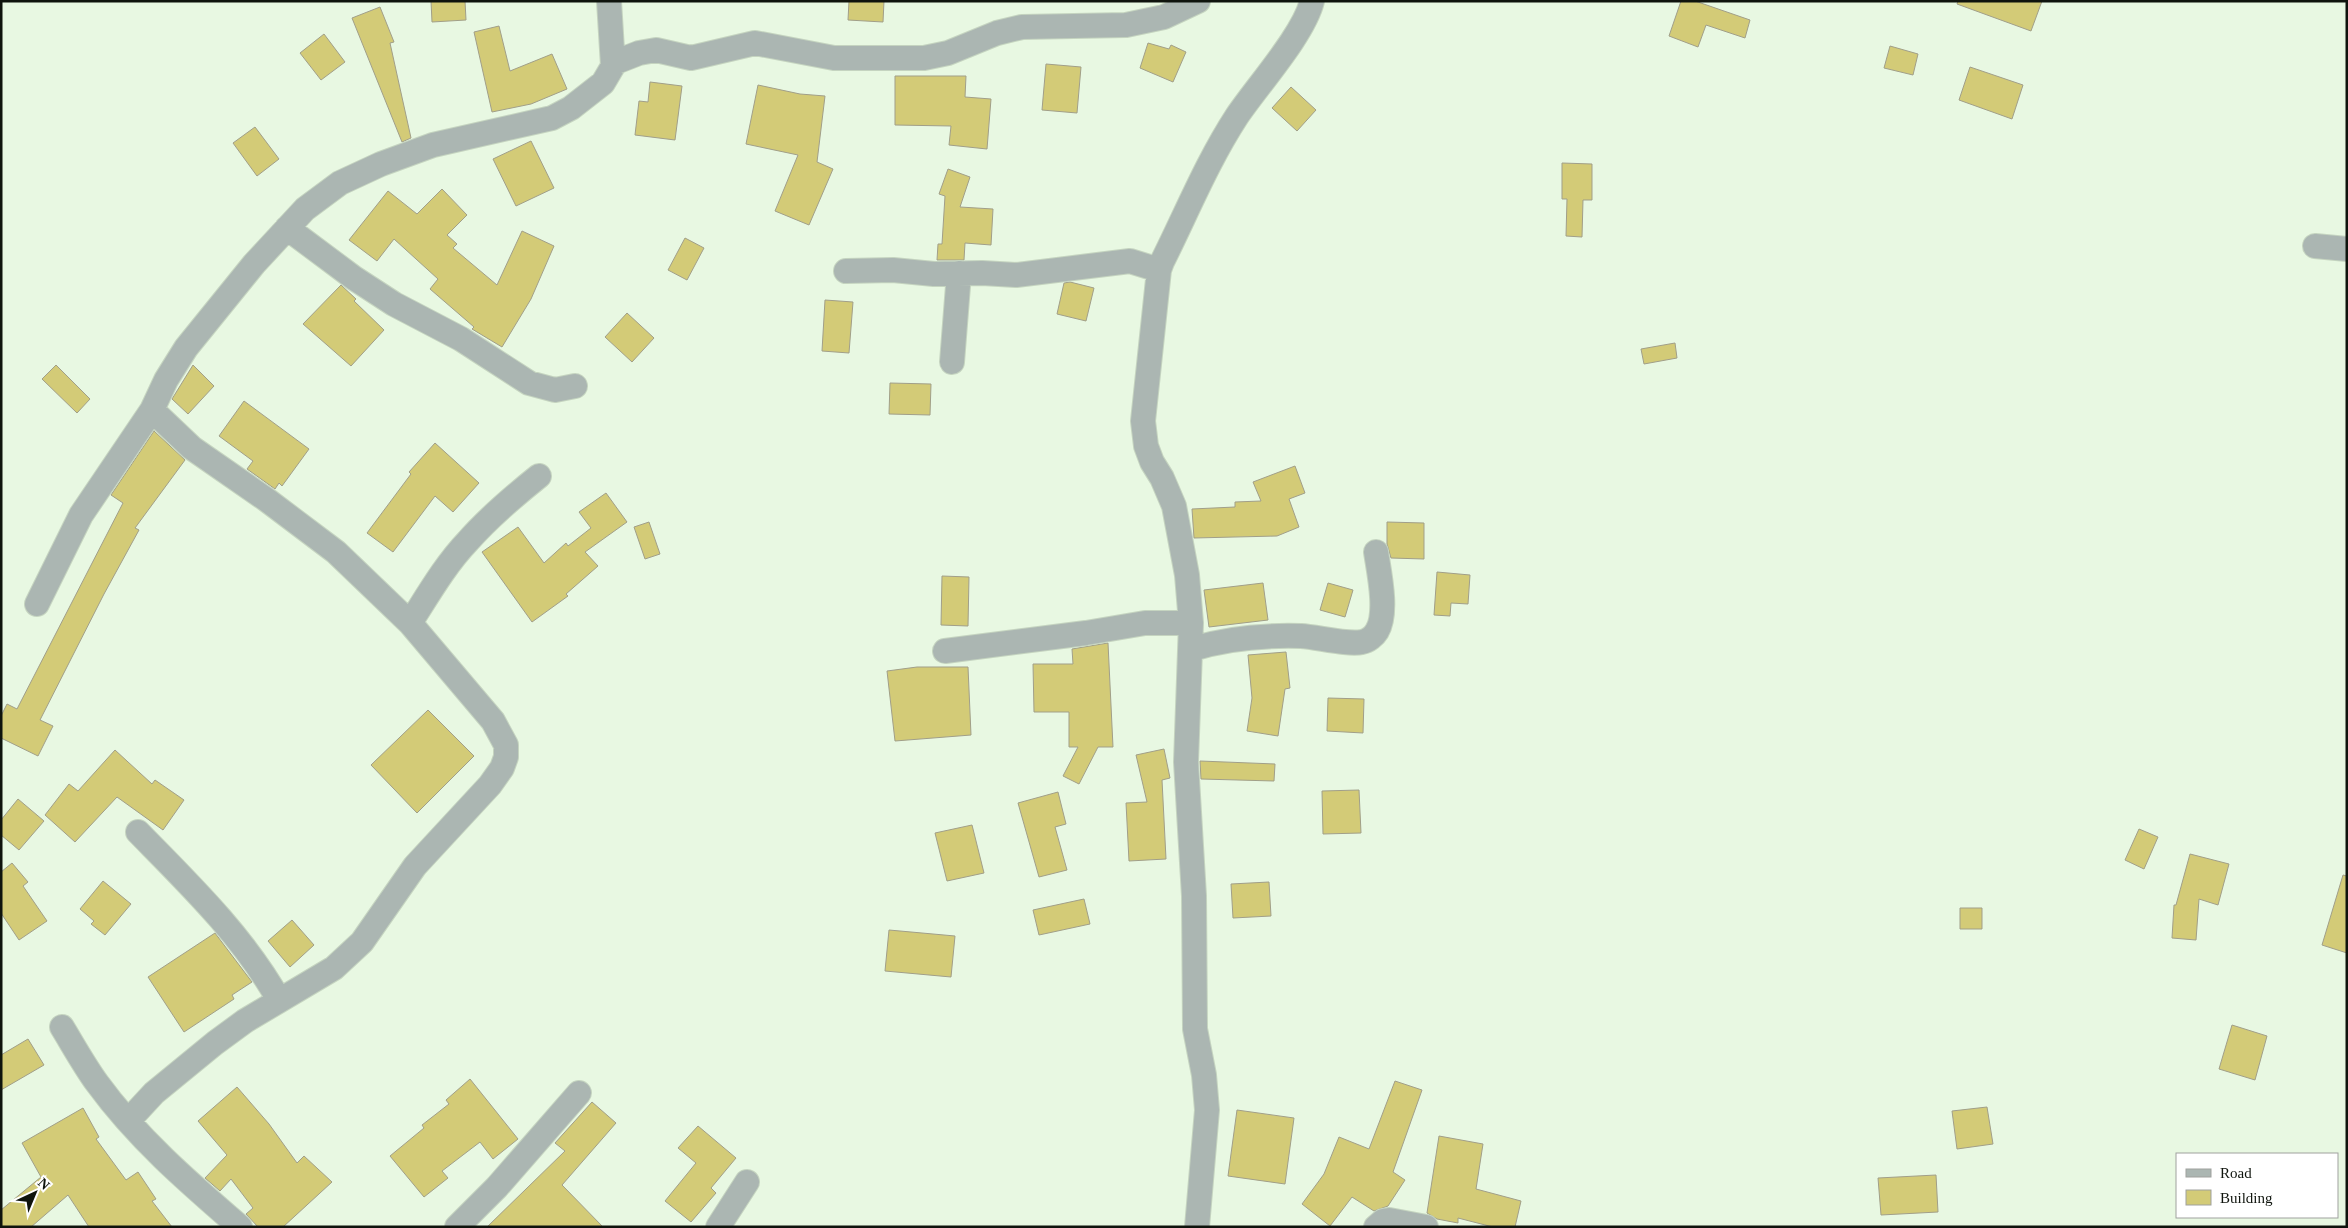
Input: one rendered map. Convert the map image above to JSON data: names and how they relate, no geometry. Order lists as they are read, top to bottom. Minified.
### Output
{"legend":["Road","Building"],"north":"top right"}
